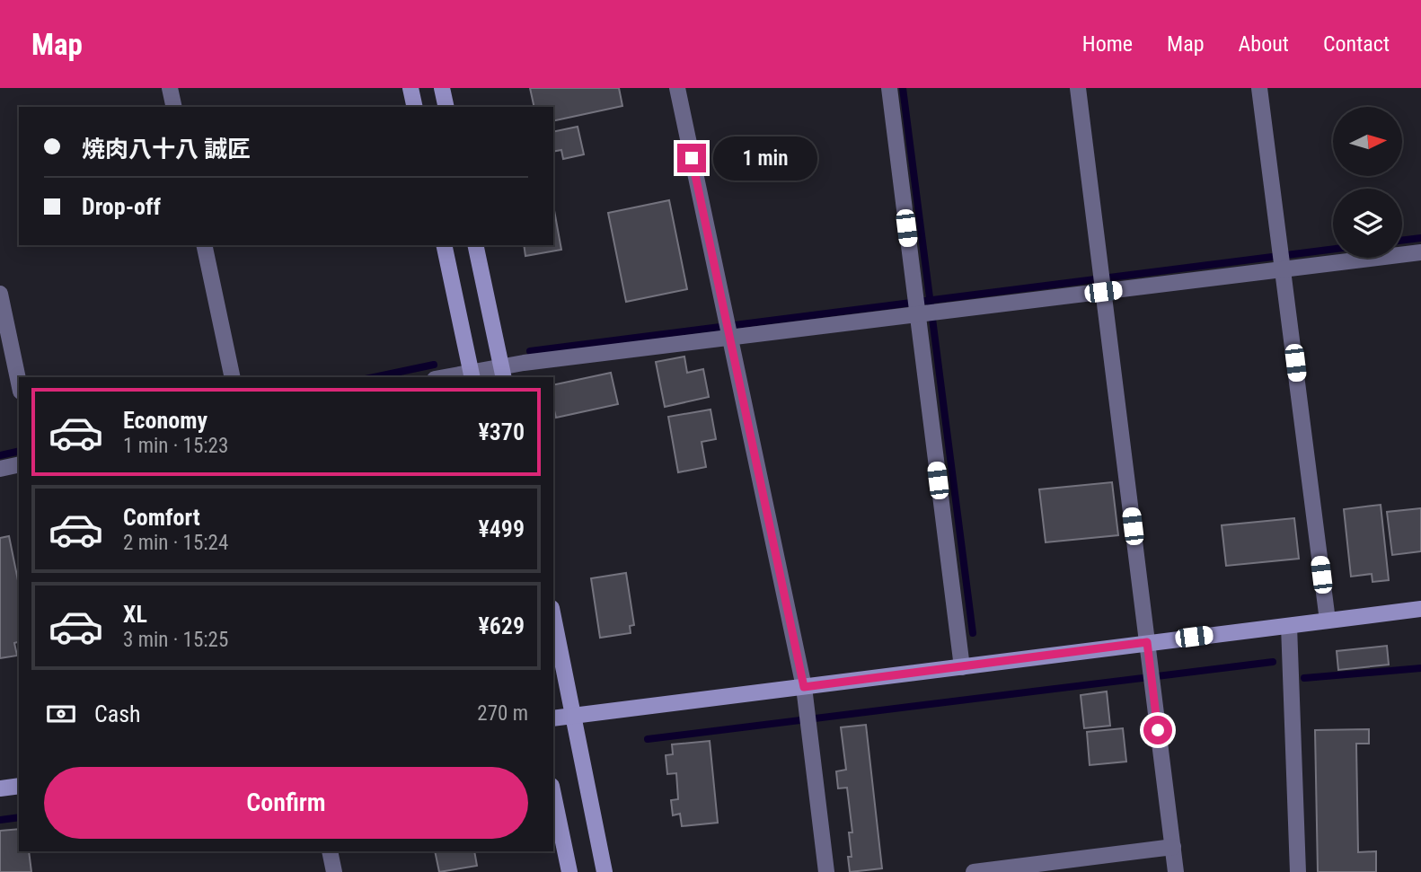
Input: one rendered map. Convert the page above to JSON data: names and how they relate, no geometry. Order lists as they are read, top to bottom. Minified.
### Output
{"north":"right","page":{"header":"Map","nav":["Home","Map","About","Contact"],"banner":["焼肉八十八 誠匠","Drop-off"],"bubble":"1 min","list":[{"name":"Economy","note":"1 min · 15:23","value":"¥370"},{"name":"Comfort","note":"2 min · 15:24","value":"¥499"},{"name":"XL","note":"3 min · 15:25","value":"¥629"}],"pay":["Cash","270 m"],"buttons":"Confirm"}}
